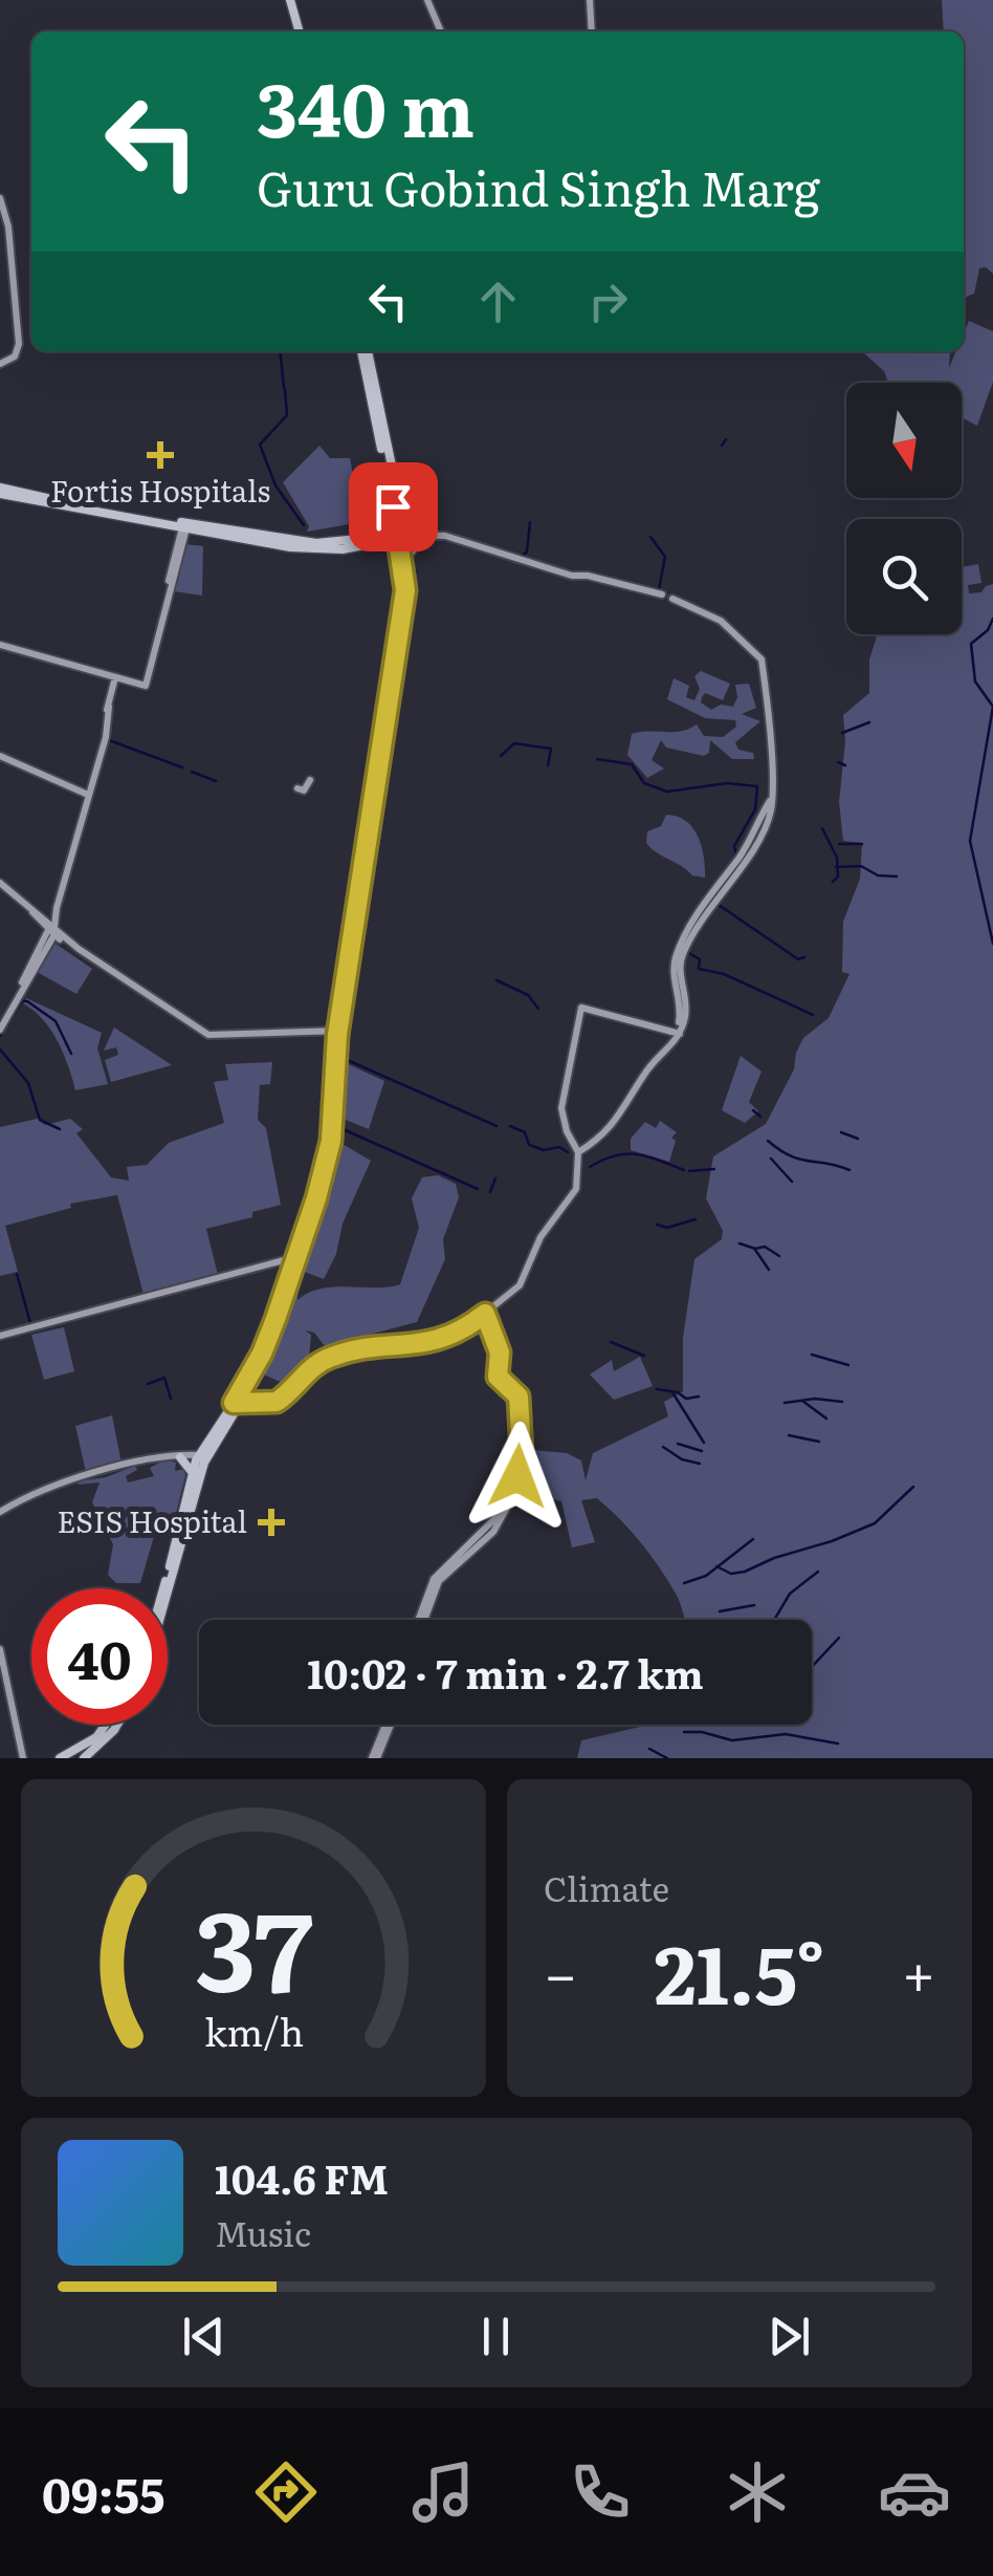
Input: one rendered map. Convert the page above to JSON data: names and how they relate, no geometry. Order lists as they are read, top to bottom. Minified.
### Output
{"places":{"health":["Fortis Hospitals","ESIS Hospital"]},"north":"bottom","page":{"turn":["340 m","Guru Gobind Singh Marg"],"limit":"40","trip":"10:02 · 7 min · 2.7 km","tile":"Climate","heat":["−","21.5°","+"],"song":["104.6 FM","Music"],"tabs":"09:55","gauge":["37","km/h"]}}
